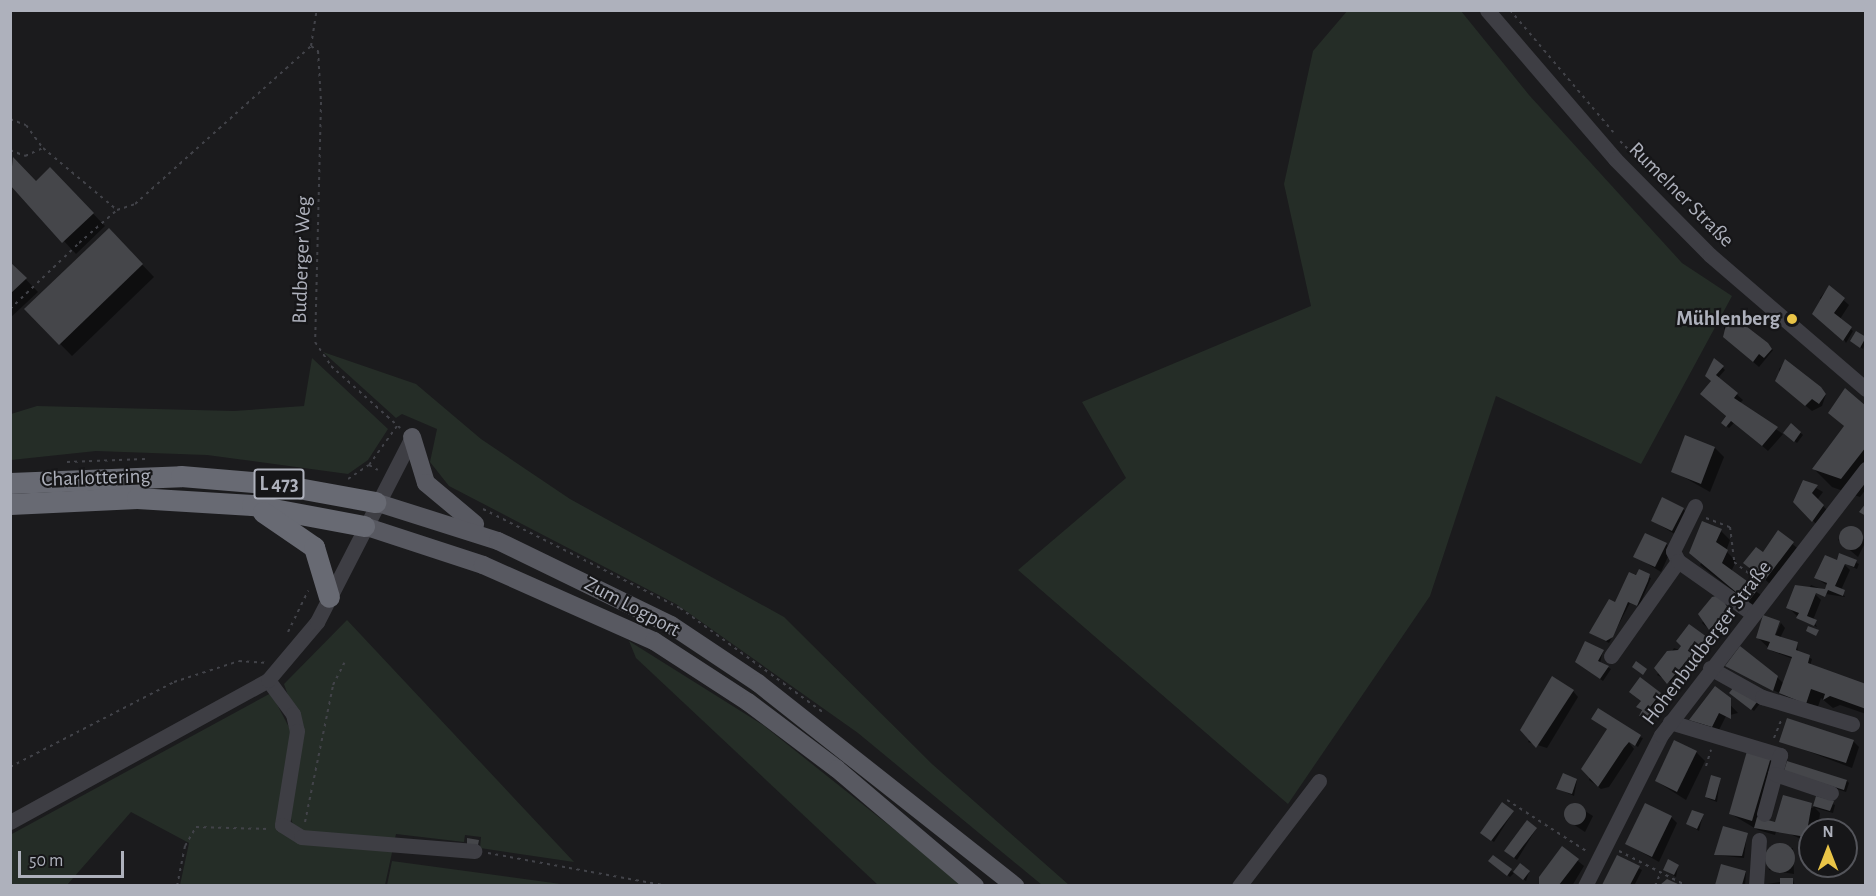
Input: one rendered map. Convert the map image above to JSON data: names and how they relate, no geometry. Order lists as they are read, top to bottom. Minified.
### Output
{"streets":{"highway":["Charlottering","L 473","Zum Logport"],"street":["Rumelner Straße","Hohenbudberger Straße"],"path":["Budberger Weg"]},"crossings":[["Charlottering","Zum Logport"]],"places":["Mühlenberg"],"scale_bar":"50 m","north":"top"}
